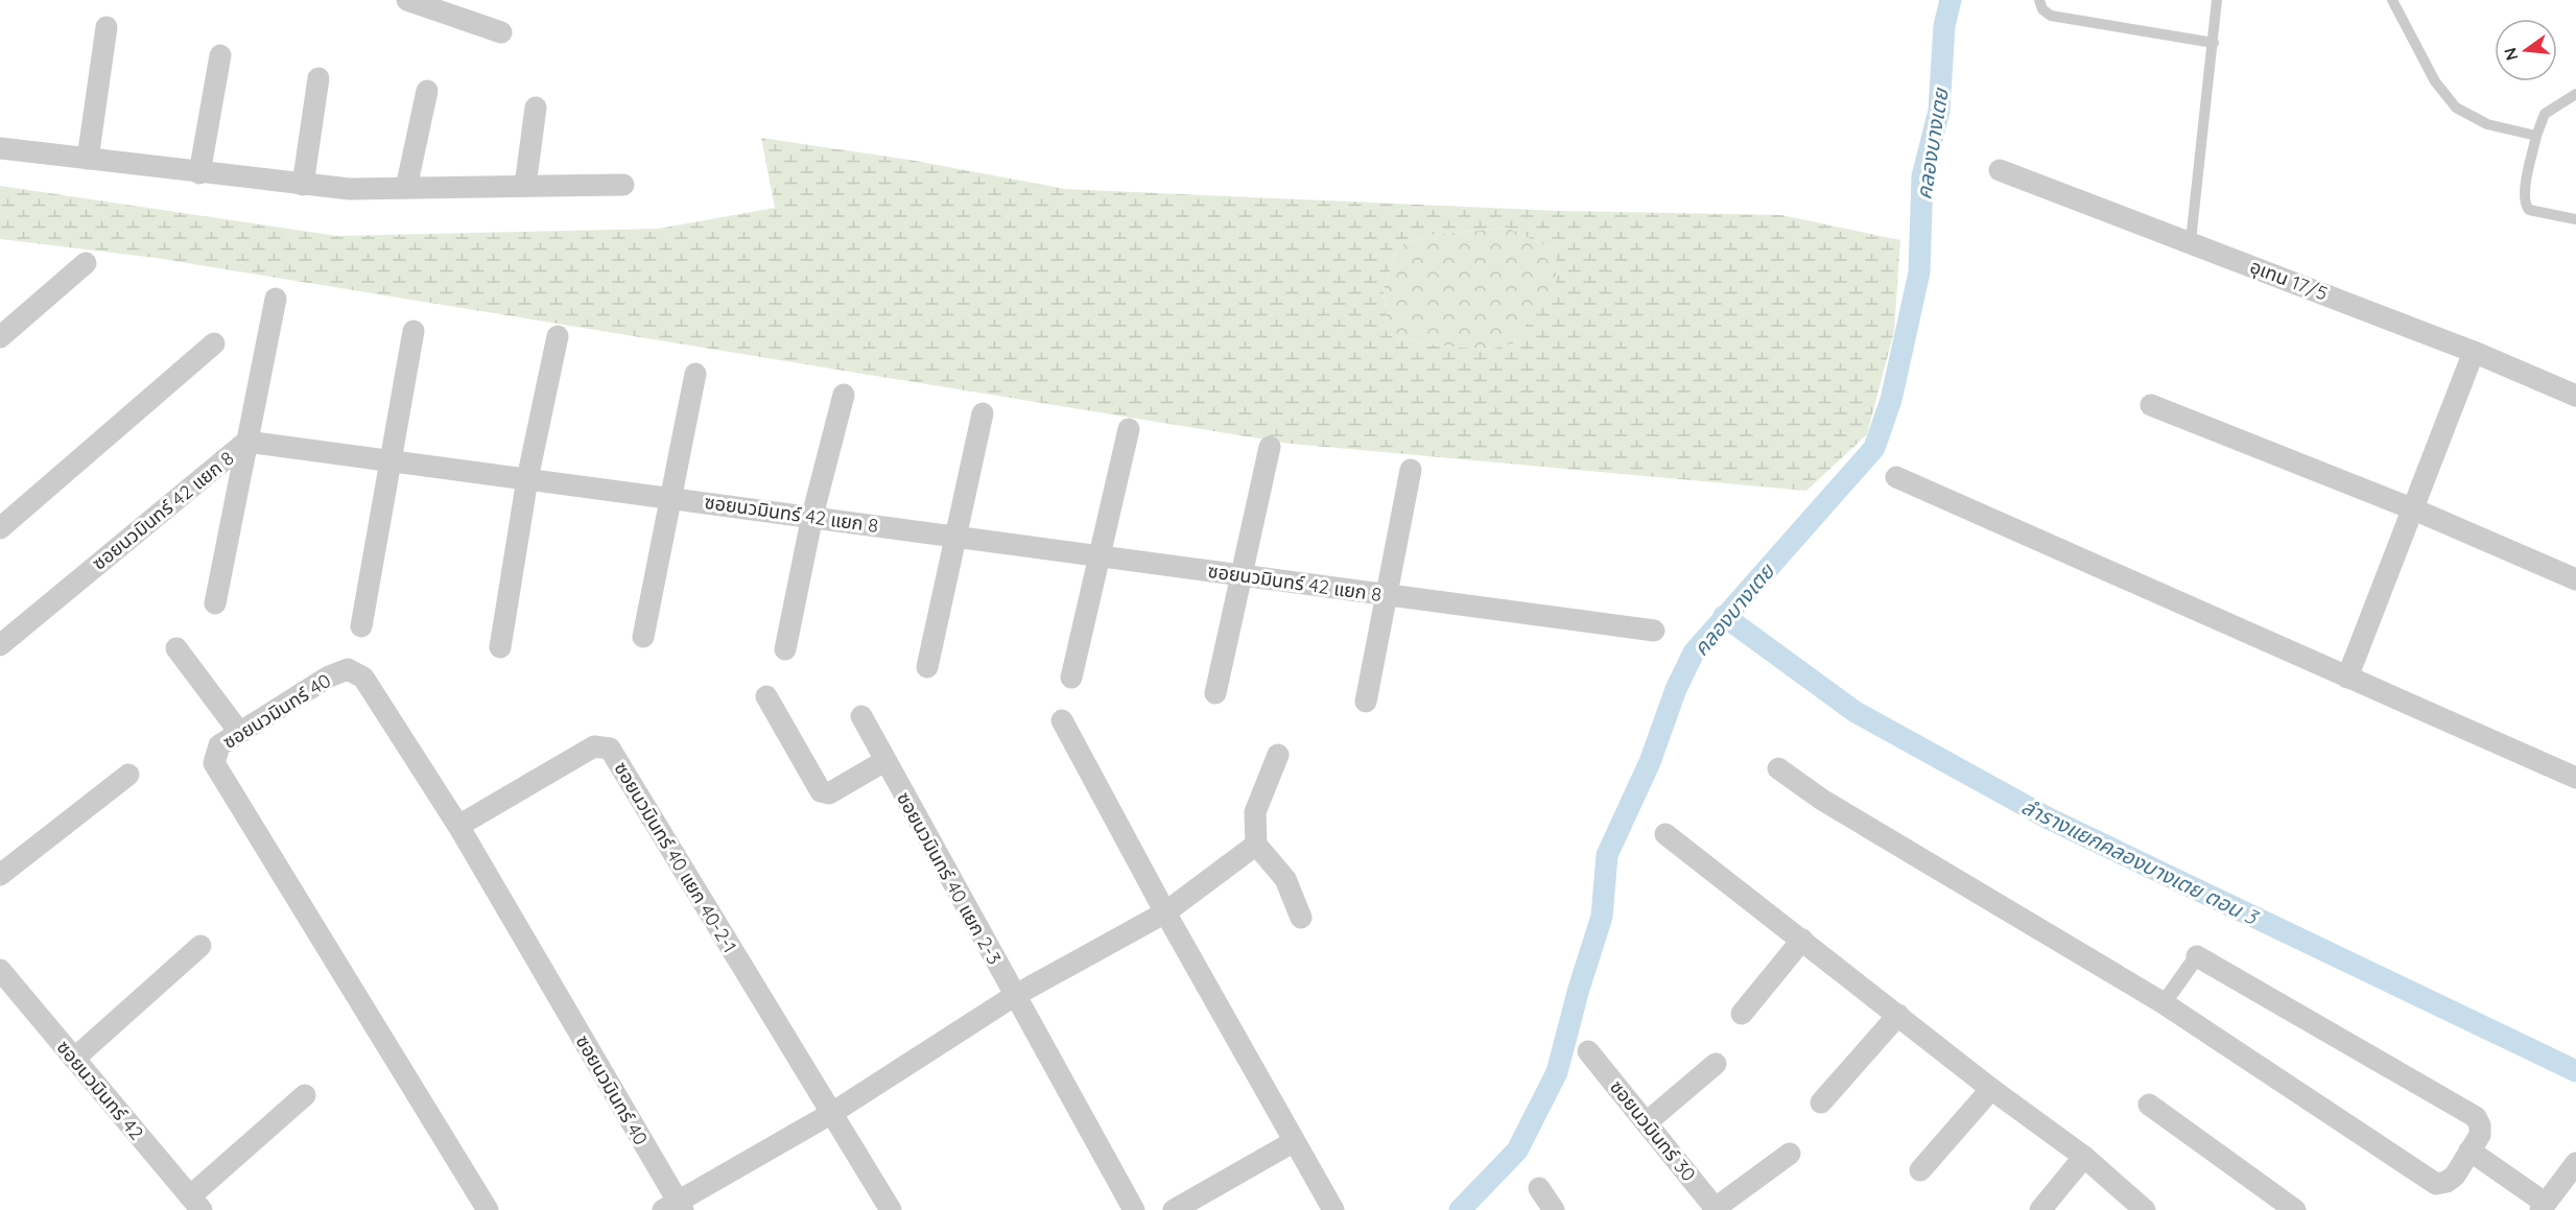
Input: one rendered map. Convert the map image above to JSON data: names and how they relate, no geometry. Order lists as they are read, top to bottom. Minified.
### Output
{"streets":{"street":["อุเทน 17/5","ซอยนวมินทร์ 42 แยก 8","ซอยนวมินทร์ 40","ซอยนวมินทร์ 40 แยก 40-2-1","ซอยนวมินทร์ 40 แยก 2-3","ซอยนวมินทร์ 42","ซอยนวมินทร์ 30"]},"crossings":[["ซอยนวมินทร์ 40","ซอยนวมินทร์ 40 แยก 40-2-1"]],"water":["คลองบางเตย","ลำรางแยกคลองบางเตย ตอน 3"],"north":"left"}
